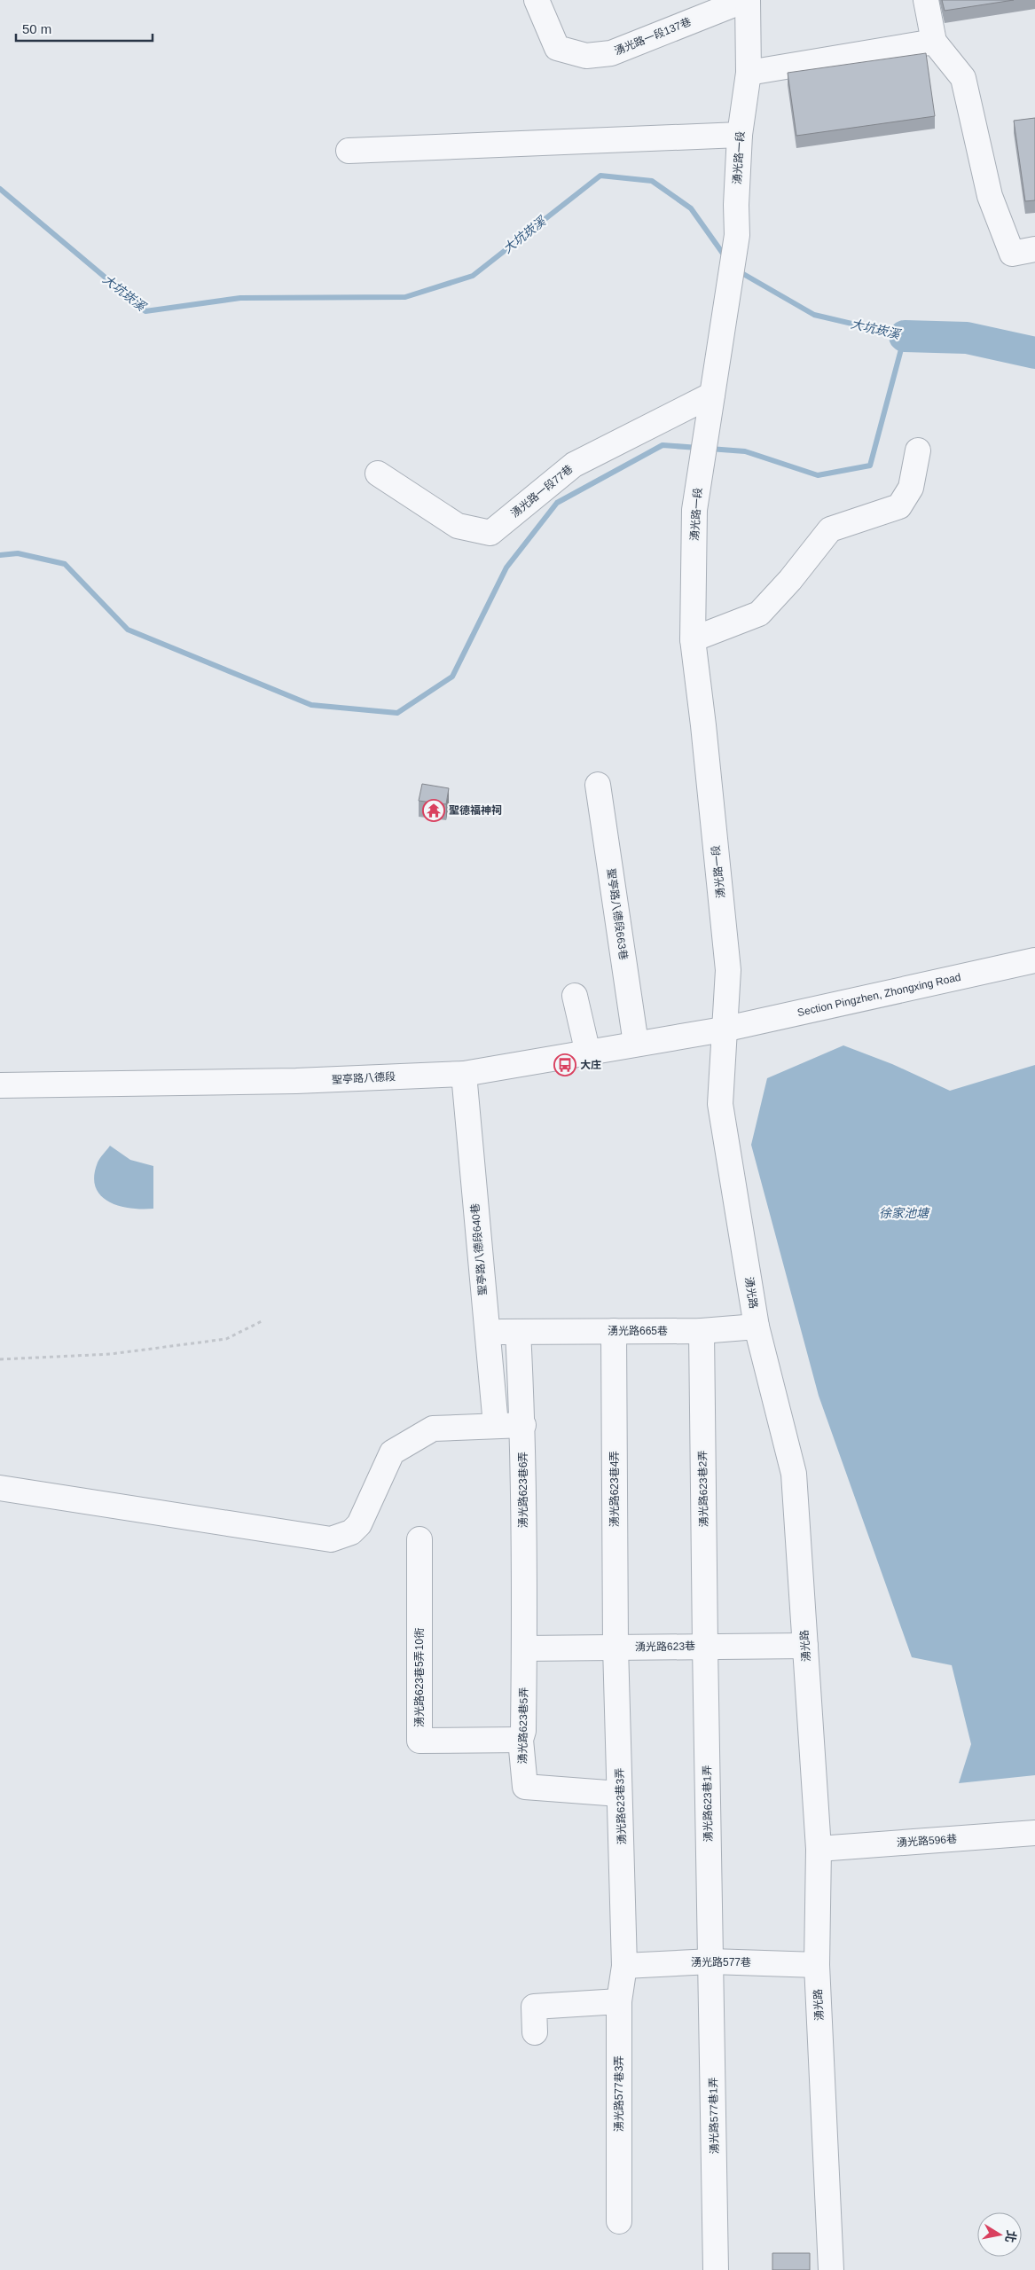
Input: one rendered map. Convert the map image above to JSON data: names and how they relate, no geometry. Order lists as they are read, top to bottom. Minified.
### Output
{"streets":{"street":["湧光路一段137巷","湧光路一段","湧光路一段77巷","聖亭路八德段663巷","Section Pingzhen, Zhongxing Road","聖亭路八德段","聖亭路八德段640巷","湧光路","湧光路665巷","湧光路623巷4弄","湧光路623巷2弄","湧光路623巷6弄","湧光路623巷","湧光路623巷5弄10衖","湧光路623巷5弄","湧光路623巷1弄","湧光路623巷3弄","湧光路596巷","湧光路577巷","湧光路577巷3弄","湧光路577巷1弄"]},"crossings":[["湧光路一段137巷","湧光路一段"],["湧光路一段","湧光路一段77巷"],["湧光路一段","Section Pingzhen, Zhongxing Road"],["湧光路一段","聖亭路八德段"],["湧光路一段","湧光路"],["聖亭路八德段663巷","聖亭路八德段"],["Section Pingzhen, Zhongxing Road","聖亭路八德段"],["Section Pingzhen, Zhongxing Road","湧光路"],["聖亭路八德段","聖亭路八德段640巷"],["聖亭路八德段","湧光路"],["聖亭路八德段640巷","湧光路665巷"],["湧光路","湧光路665巷"],["湧光路","湧光路623巷"],["湧光路","湧光路596巷"],["湧光路","湧光路577巷"],["湧光路665巷","湧光路623巷4弄"],["湧光路665巷","湧光路623巷2弄"],["湧光路665巷","湧光路623巷6弄"],["湧光路623巷4弄","湧光路623巷"],["湧光路623巷4弄","湧光路623巷3弄"],["湧光路623巷2弄","湧光路623巷"],["湧光路623巷2弄","湧光路623巷1弄"],["湧光路623巷6弄","湧光路623巷"],["湧光路623巷6弄","湧光路623巷5弄"],["湧光路623巷","湧光路623巷5弄"],["湧光路623巷","湧光路623巷1弄"],["湧光路623巷","湧光路623巷3弄"],["湧光路623巷5弄10衖","湧光路623巷5弄"],["湧光路623巷5弄","湧光路623巷3弄"],["湧光路623巷1弄","湧光路577巷"],["湧光路623巷1弄","湧光路577巷1弄"],["湧光路623巷3弄","湧光路577巷"],["湧光路623巷3弄","湧光路577巷3弄"],["湧光路577巷","湧光路577巷3弄"],["湧光路577巷","湧光路577巷1弄"]],"water":["大坑崁溪","徐家池塘"],"places":{"temple":["聖德福神祠"],"bus stop":["大庄"]},"scale_bar":"50 m","north":"right"}
